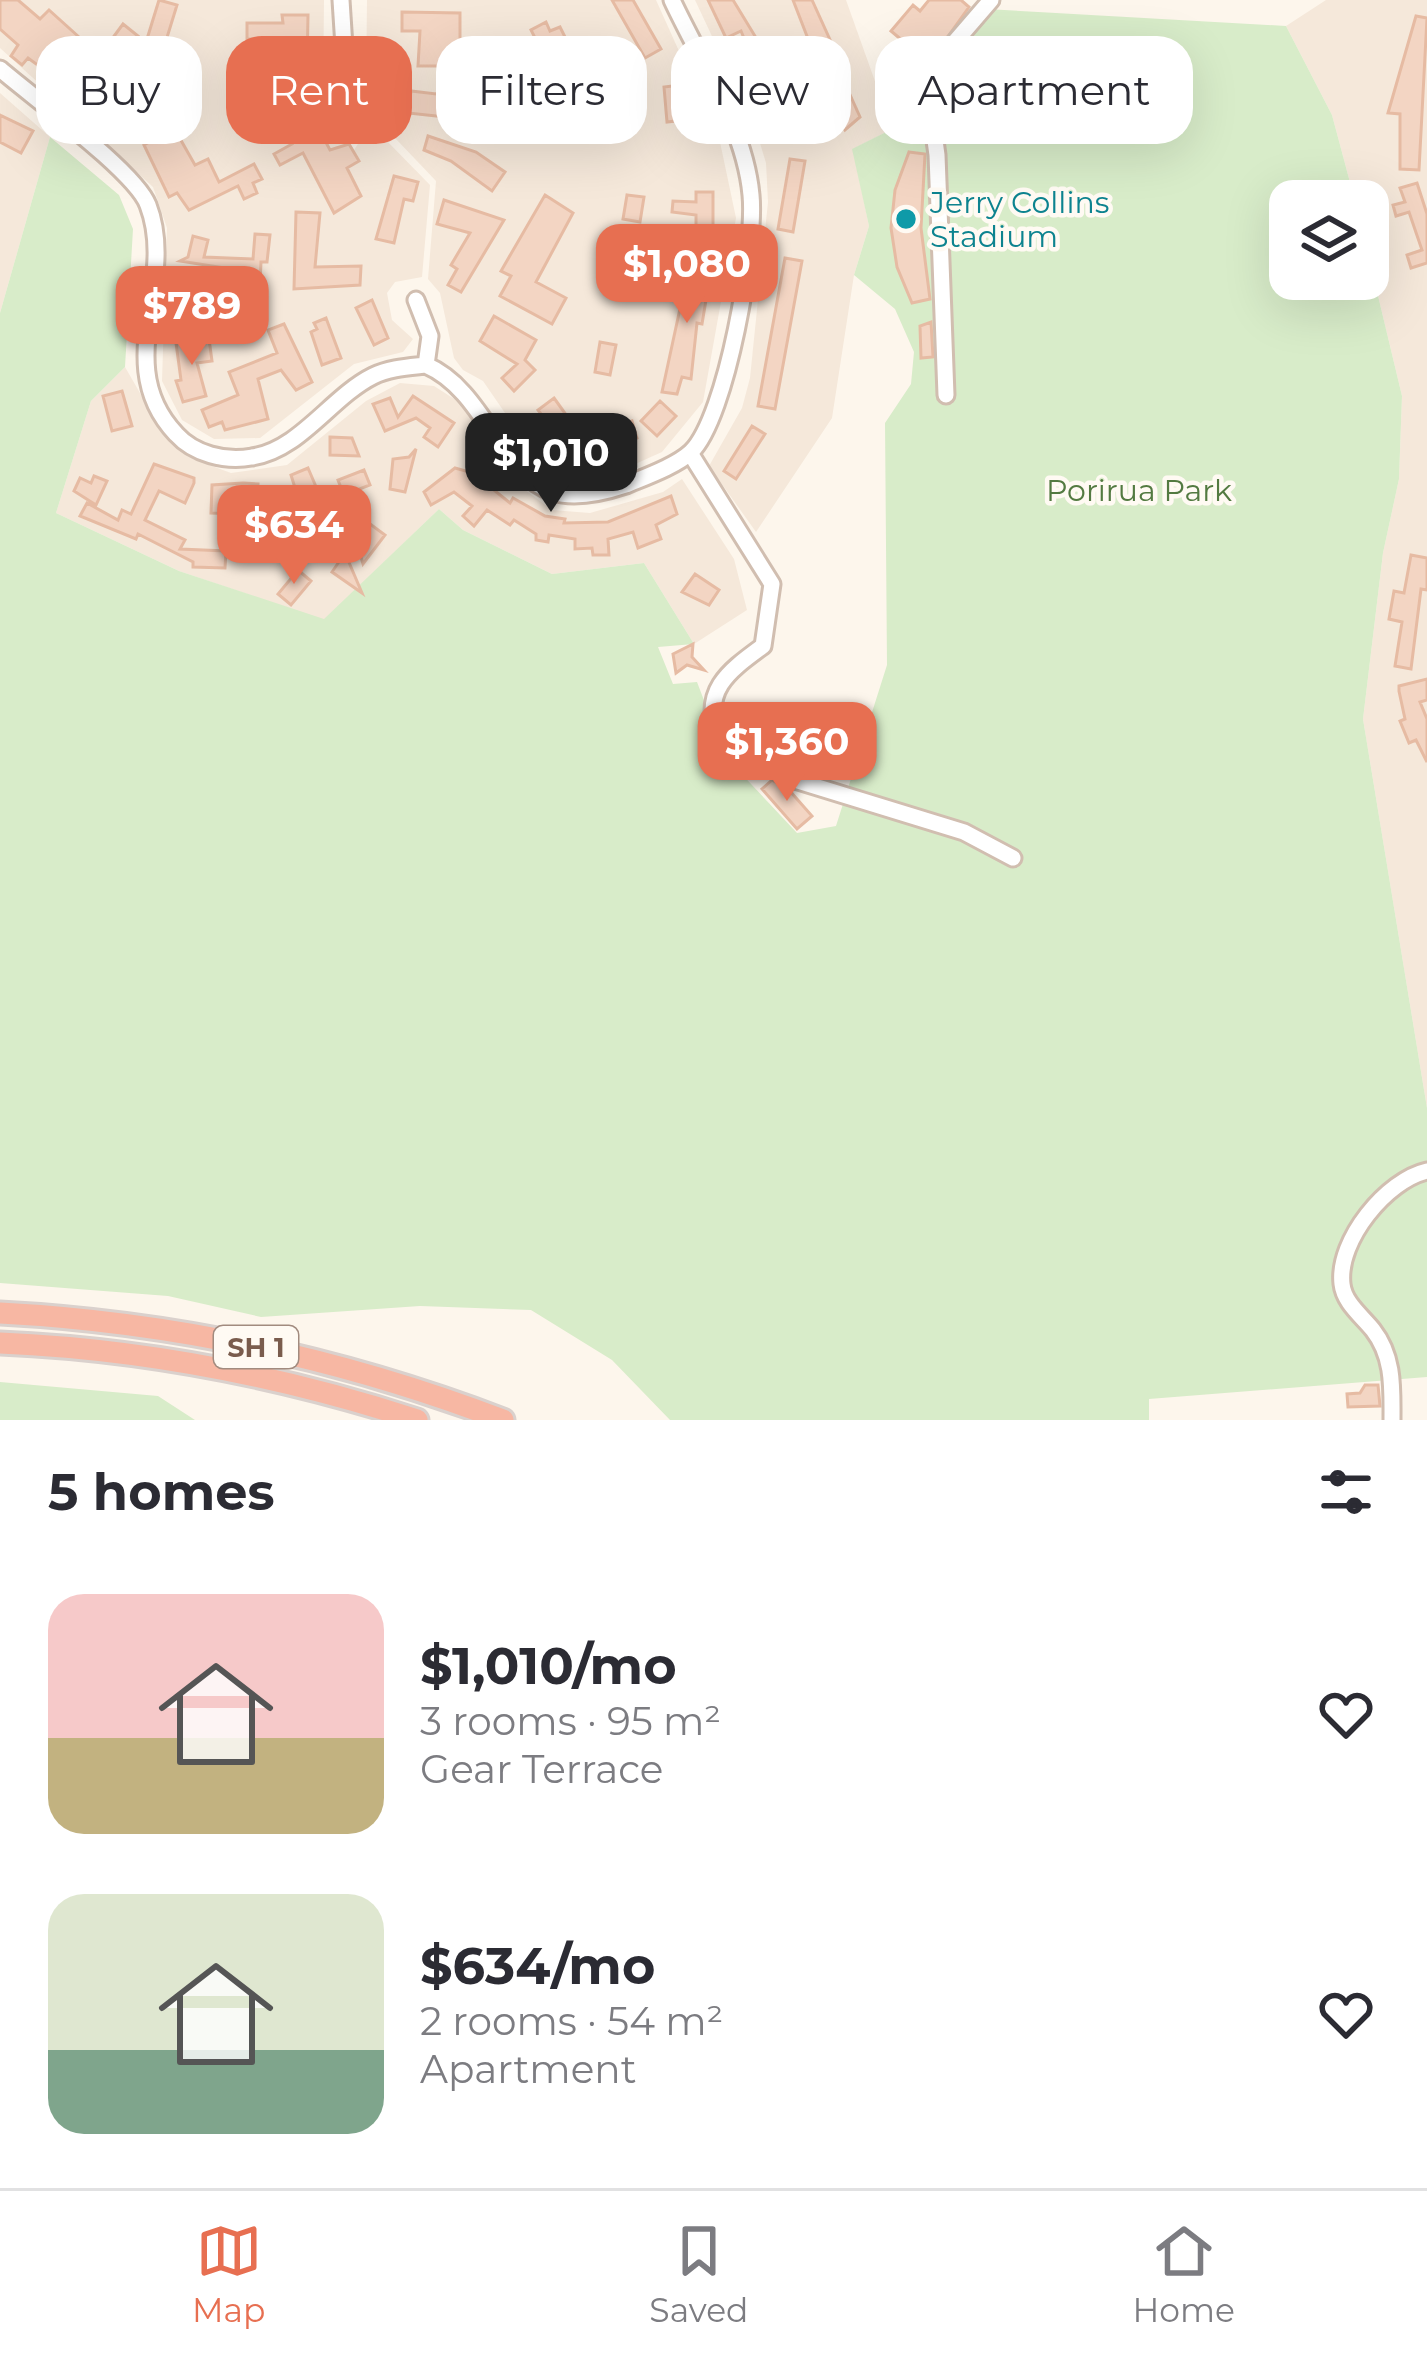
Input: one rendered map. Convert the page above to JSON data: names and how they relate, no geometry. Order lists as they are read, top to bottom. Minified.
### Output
{"streets":{"highway":["SH 1"]},"parks":["Porirua Park"],"places":["Jerry Collins Stadium"],"page":{"chip":["Buy","Rent","Filters","New","Apartment"],"price":["$1,080","$789","$1,010","$634","$1,360"],"heading":"5 homes","list":[{"name":"$1,010/mo","note":"3 rooms · 95 m² · Gear Terrace"},{"name":"$634/mo","note":"2 rooms · 54 m² · Apartment"}],"tabs":["Map","Saved","Home"]}}
